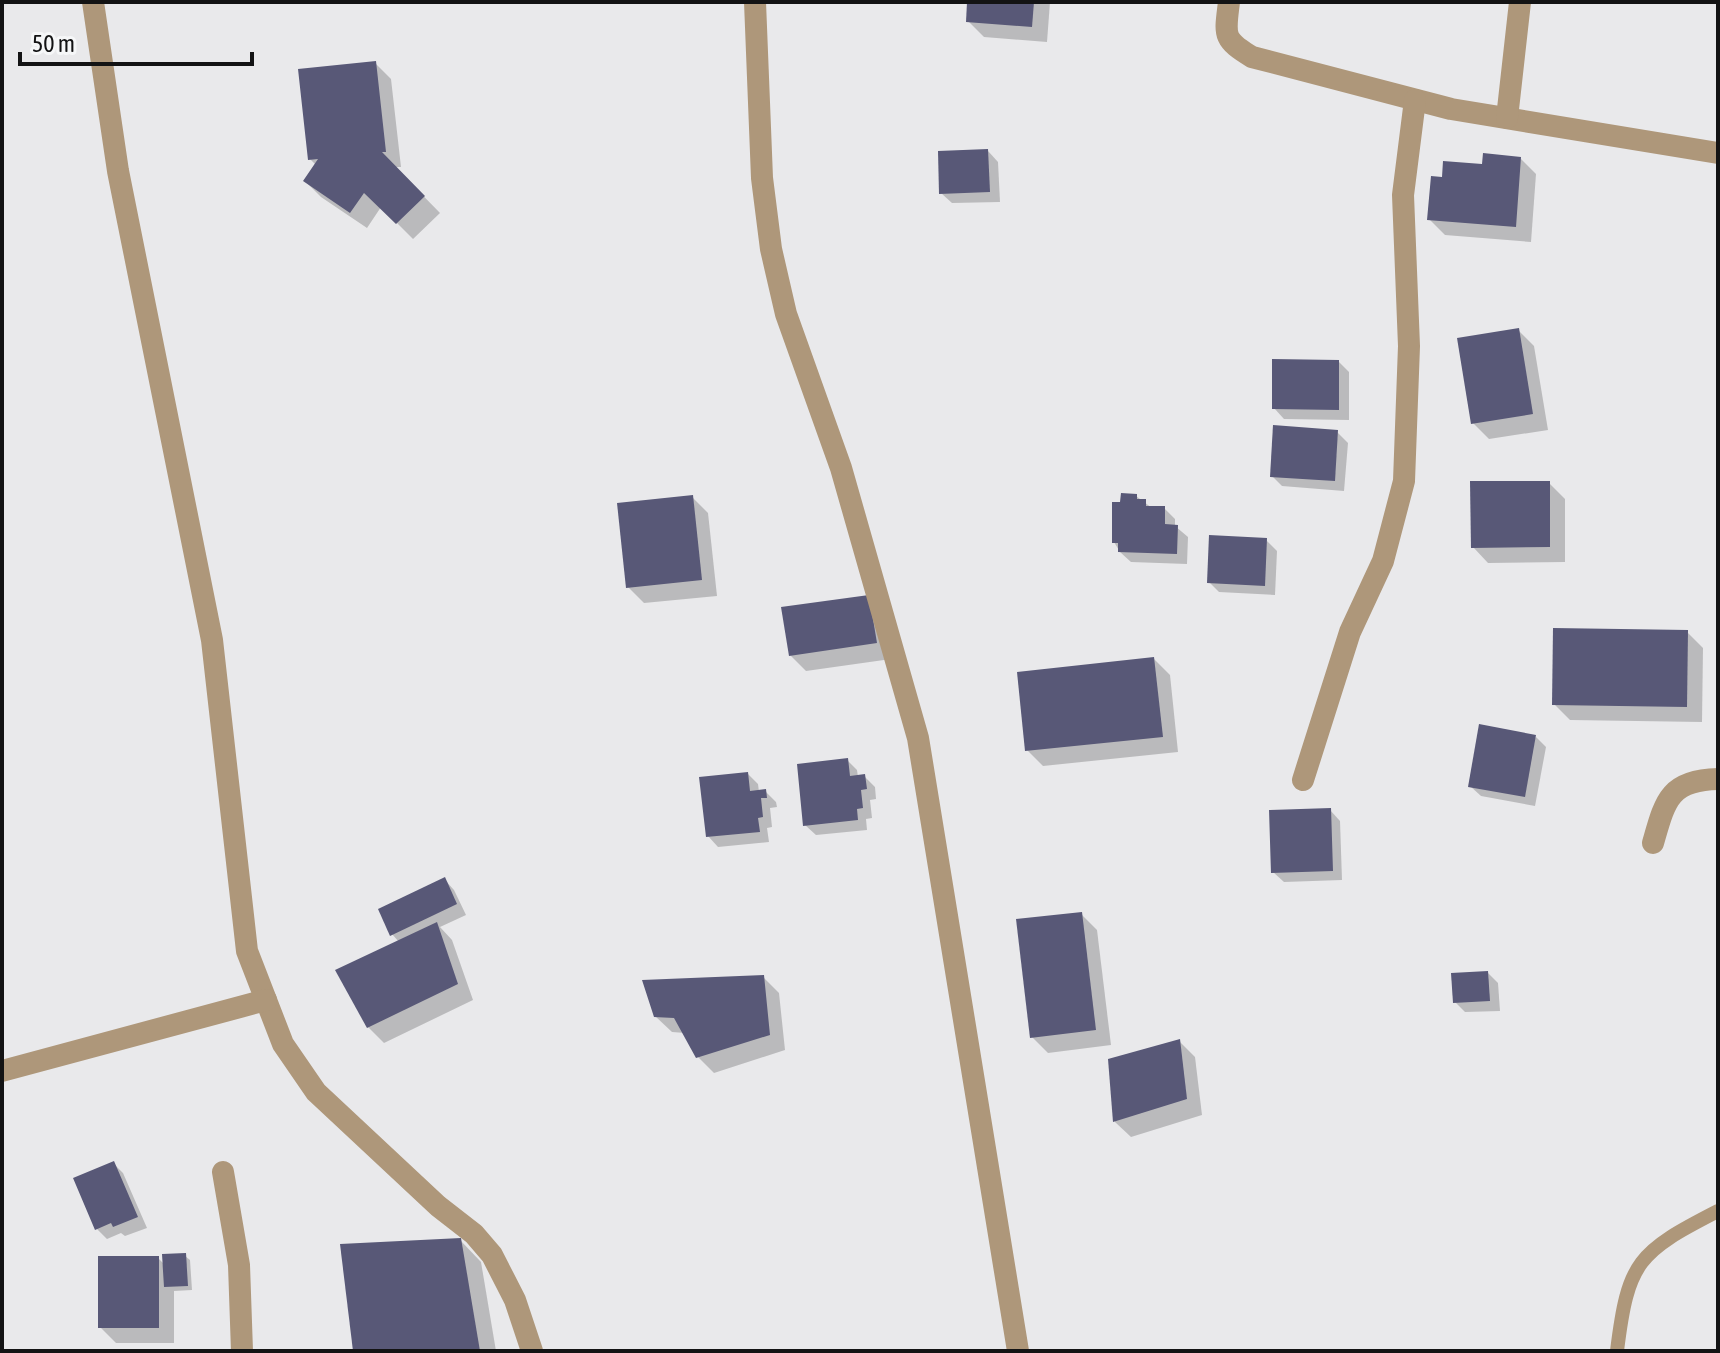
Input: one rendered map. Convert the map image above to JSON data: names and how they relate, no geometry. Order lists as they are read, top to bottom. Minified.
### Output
{"scale_bar":"50 m"}
